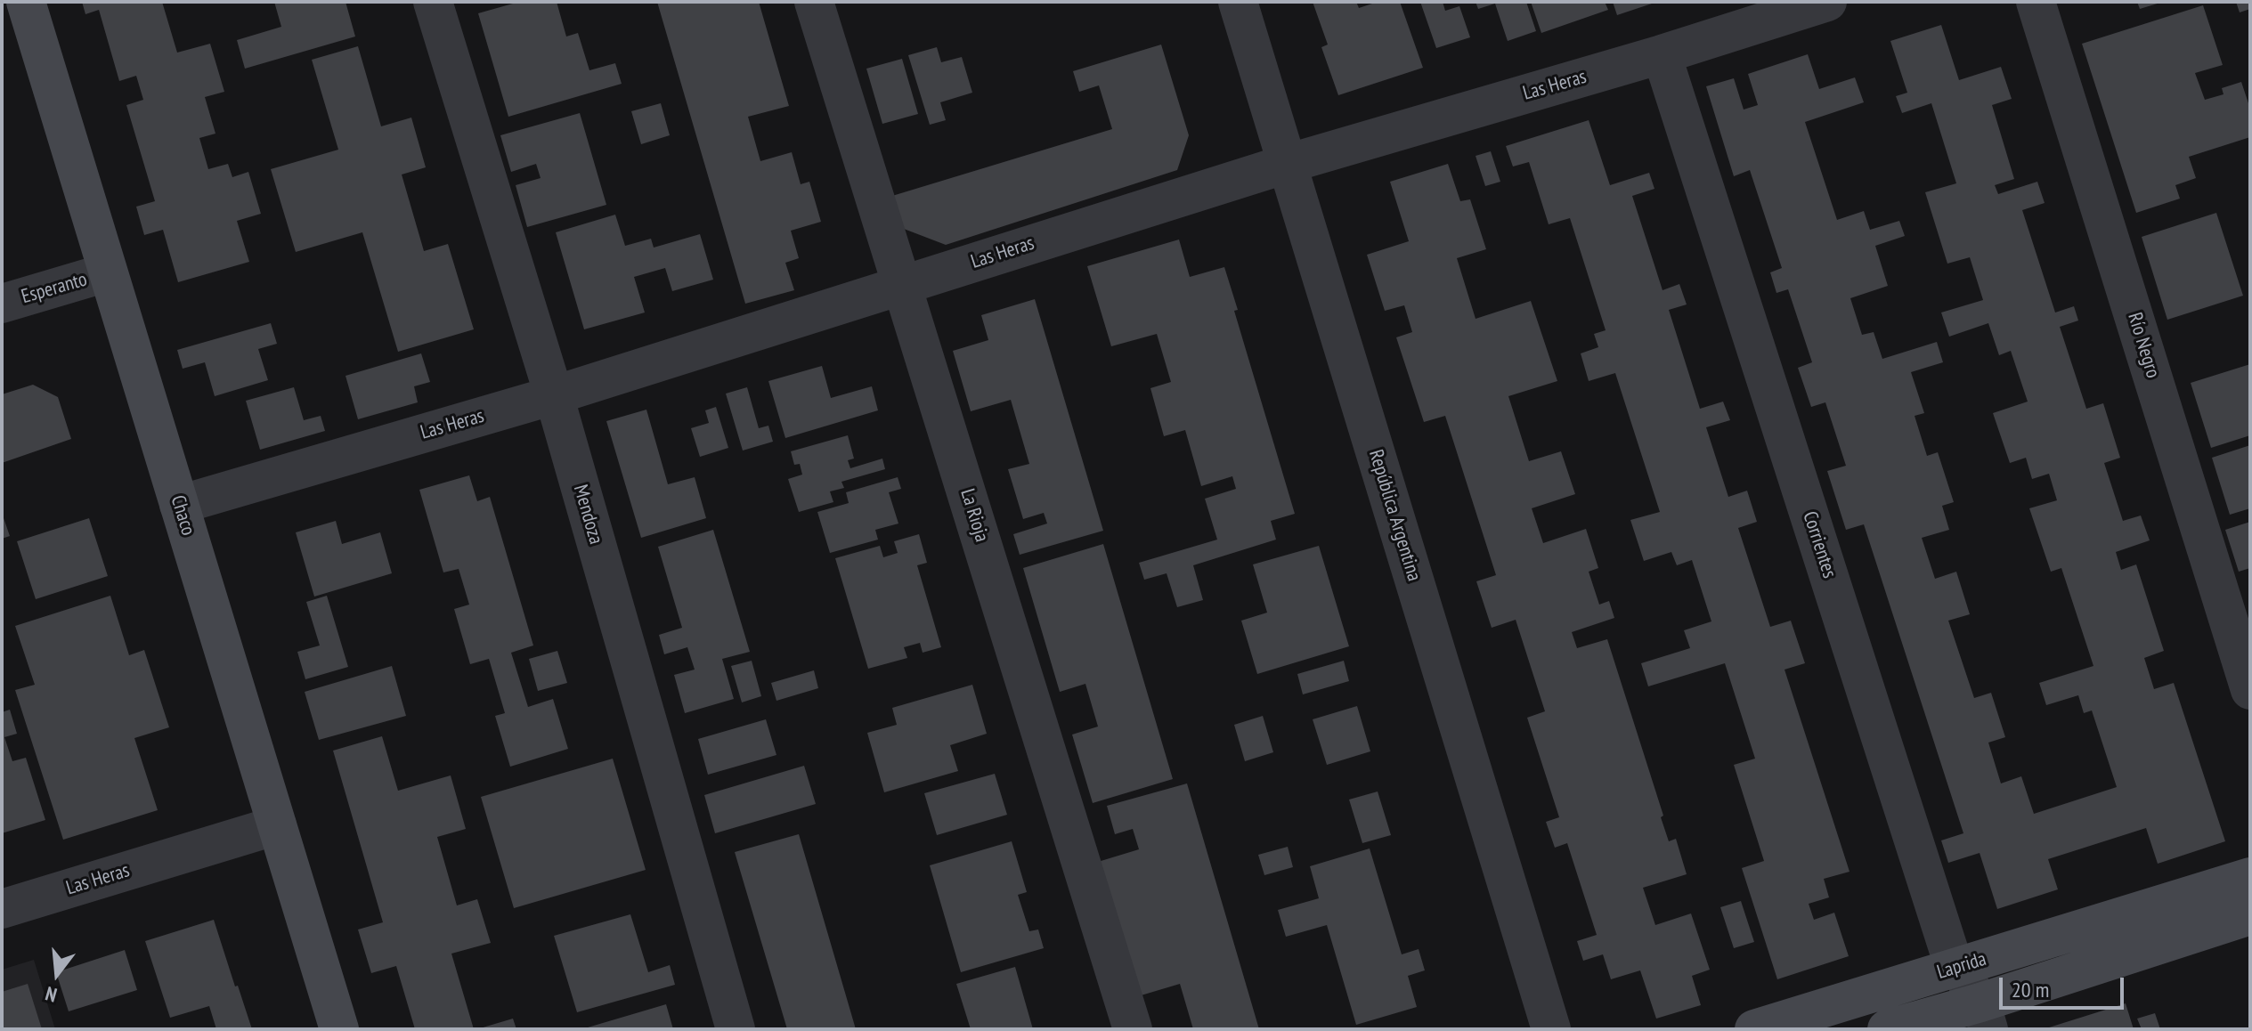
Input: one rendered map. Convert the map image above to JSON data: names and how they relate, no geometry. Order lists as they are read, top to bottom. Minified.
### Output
{"streets":{"main road":["Chaco","Laprida"],"street":["Las Heras","Esperanto","Río Negro","Mendoza","La Rioja","República Argentina","Corrientes"]},"crossings":[["Las Heras","Mendoza"],["Las Heras","Chaco"],["Las Heras","La Rioja"],["Las Heras","República Argentina"],["Las Heras","Corrientes"],["Esperanto","Chaco"],["Corrientes","Laprida"]],"scale_bar":"20 m","north":"bottom"}
